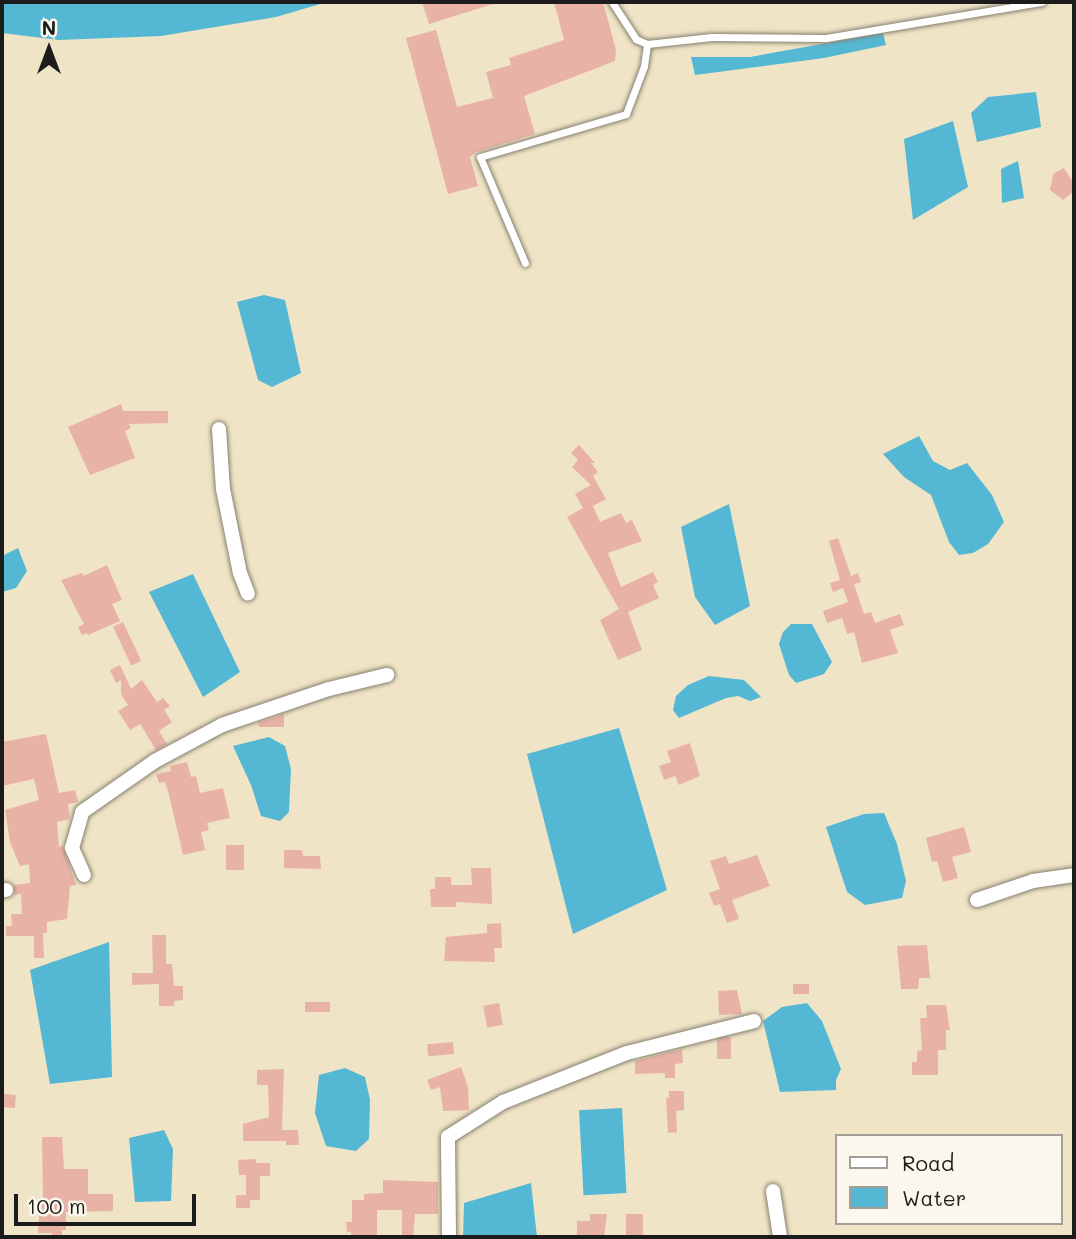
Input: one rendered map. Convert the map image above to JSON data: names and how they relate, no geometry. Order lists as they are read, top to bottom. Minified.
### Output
{"legend":["Road","Water"],"scale_bar":"100 m","north":"top"}
